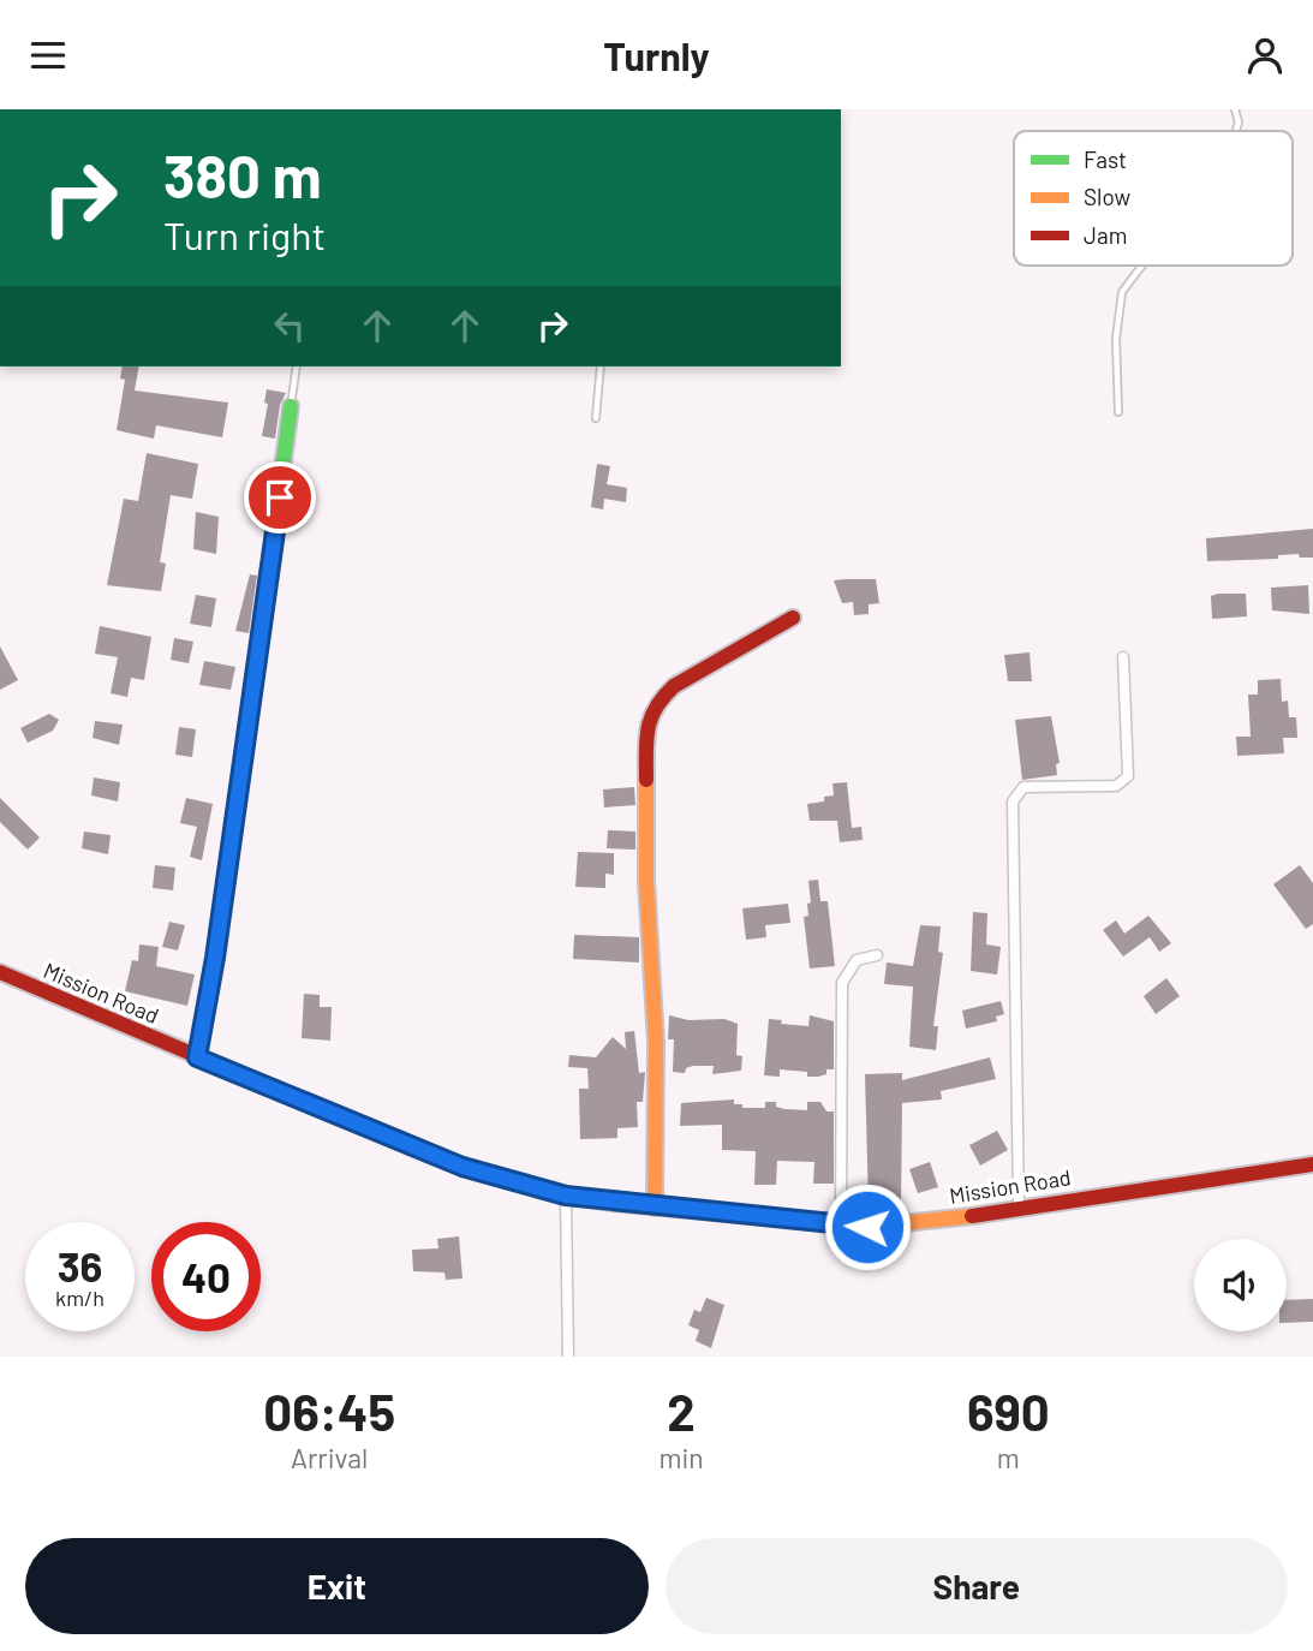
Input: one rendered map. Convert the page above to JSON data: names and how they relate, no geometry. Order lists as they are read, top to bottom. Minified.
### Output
{"streets":{"street":["Mission Road"]},"legend":["Fast","Slow","Jam"],"page":{"header":"Turnly","turn":["380 m","Turn right"],"speed":"36 km/h","limit":"40","eta":["06:45","Arrival","2","min","690","m"],"buttons":["Exit","Share"]}}
